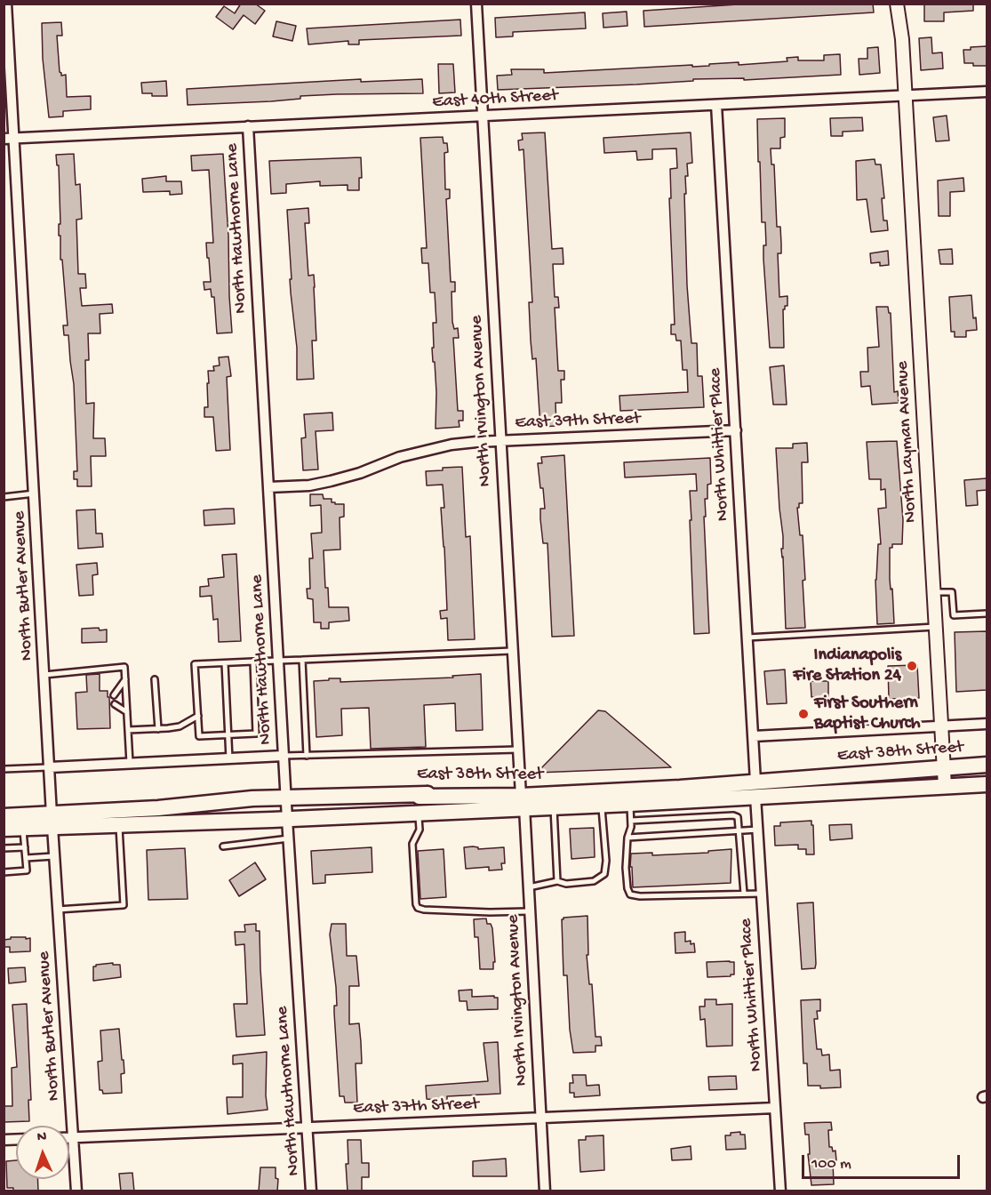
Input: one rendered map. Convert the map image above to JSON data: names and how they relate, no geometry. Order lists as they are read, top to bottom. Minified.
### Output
{"streets":{"main road":["East 38th Street"],"street":["East 40th Street","North Hawthorne Lane","North Irvington Avenue","East 39th Street","North Layman Avenue","North Whittier Place","North Butler Avenue","East 37th Street"]},"crossings":[["East 40th Street","North Hawthorne Lane"],["East 40th Street","North Irvington Avenue"],["East 40th Street","North Layman Avenue"],["East 40th Street","North Whittier Place"],["East 40th Street","North Butler Avenue"],["North Hawthorne Lane","East 39th Street"],["North Hawthorne Lane","East 38th Street"],["North Hawthorne Lane","East 37th Street"],["North Irvington Avenue","East 39th Street"],["North Irvington Avenue","East 38th Street"],["North Irvington Avenue","East 37th Street"],["East 39th Street","North Whittier Place"],["North Layman Avenue","East 38th Street"],["North Whittier Place","East 38th Street"],["North Whittier Place","East 37th Street"],["North Butler Avenue","East 38th Street"],["North Butler Avenue","East 37th Street"]],"places":["Indianapolis Fire Station 24","First Southern Baptist Church"],"scale_bar":"100 m","north":"top"}
